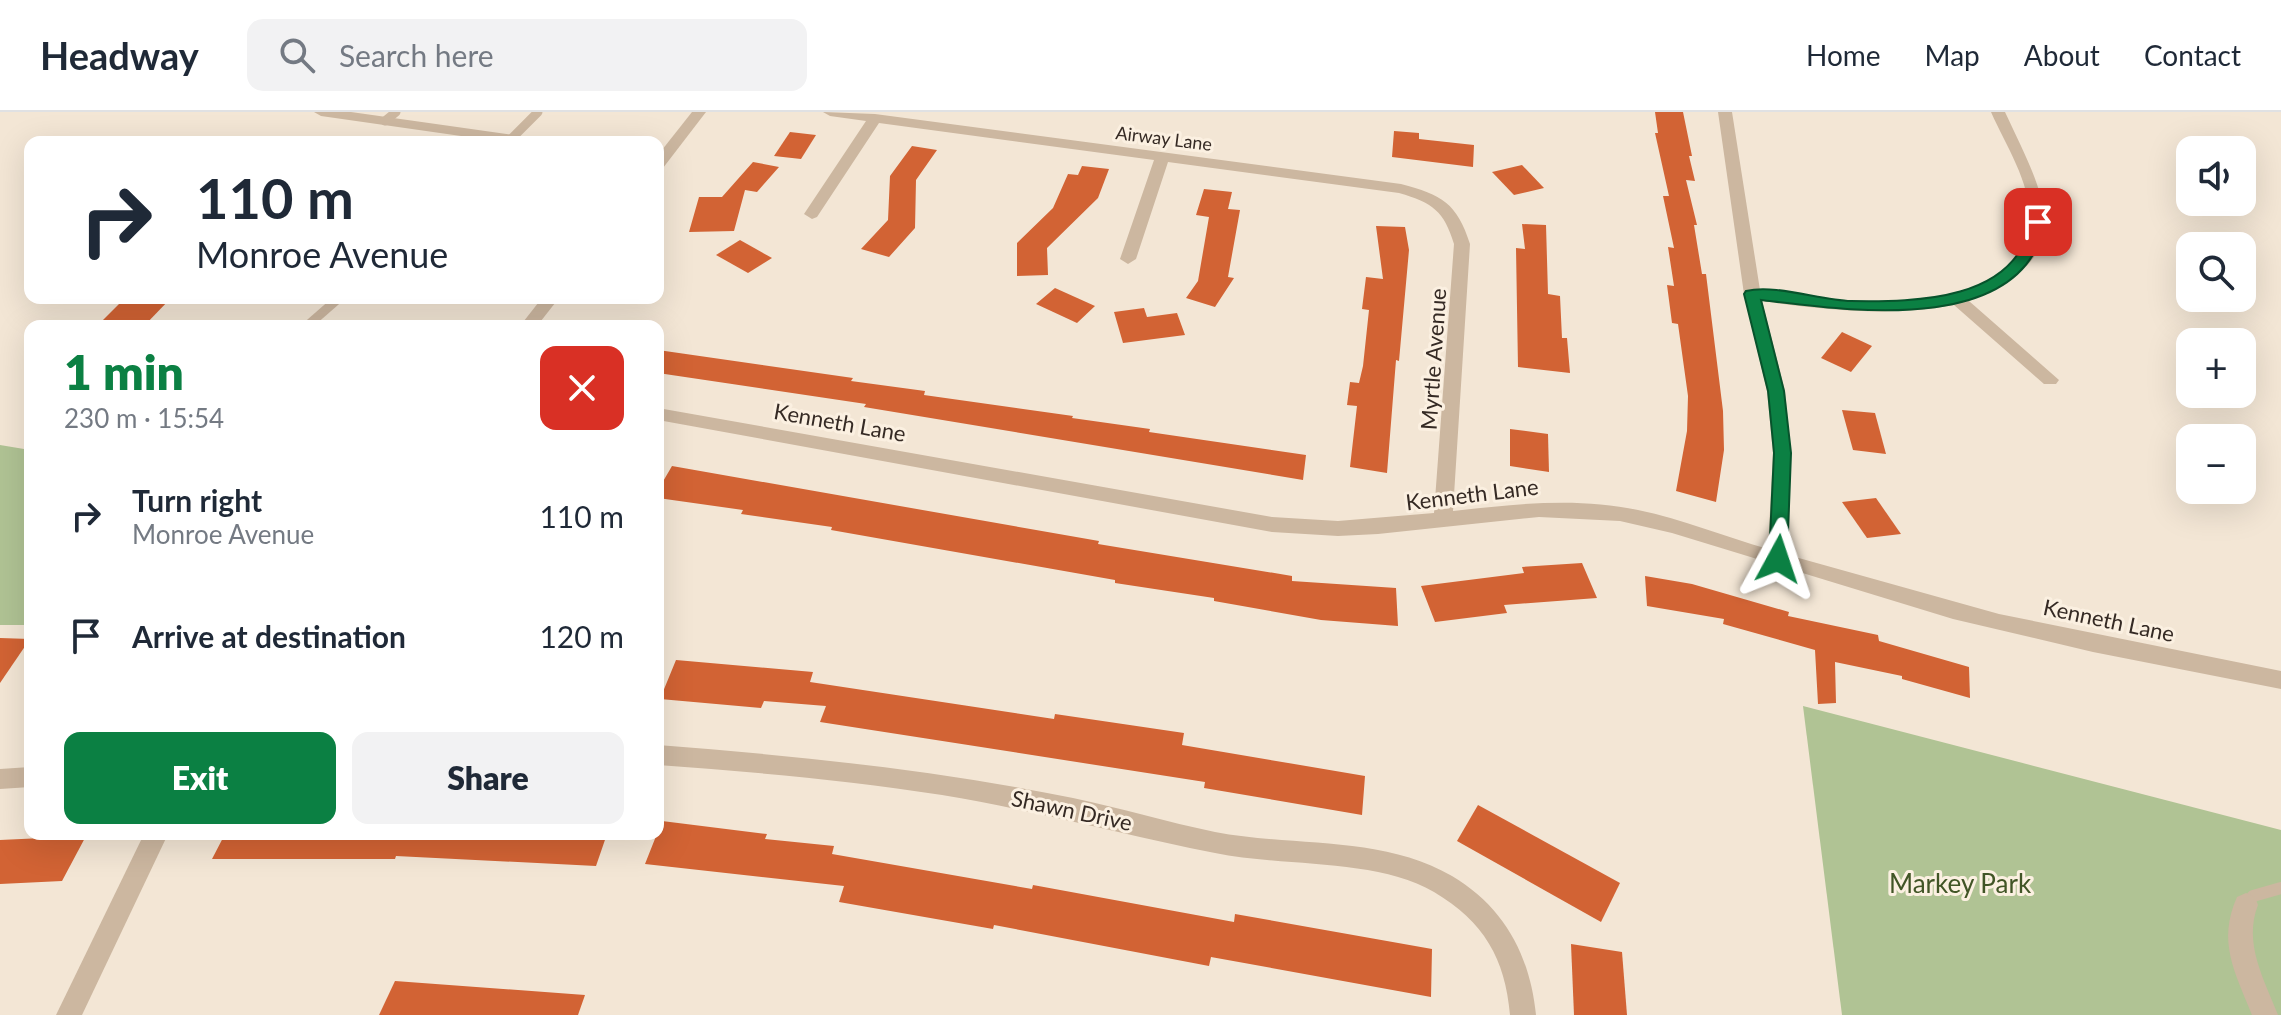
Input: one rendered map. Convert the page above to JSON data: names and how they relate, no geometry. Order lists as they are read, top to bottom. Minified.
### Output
{"streets":{"street":["Airway Lane","Myrtle Avenue","Kenneth Lane","Shawn Drive"]},"crossings":[["Airway Lane","Myrtle Avenue"],["Myrtle Avenue","Kenneth Lane"]],"parks":["Markey Park"],"page":{"header":"Headway","search":"Search here","nav":["Home","Map","About","Contact"],"map_buttons":["+","−"],"turn":["110 m","Monroe Avenue"],"heading":["1 min","230 m · 15:54"],"list":[{"name":"Turn right","note":"Monroe Avenue","value":"110 m"},{"name":"Arrive at destination","value":"120 m"}],"buttons":["Exit","Share"]}}
